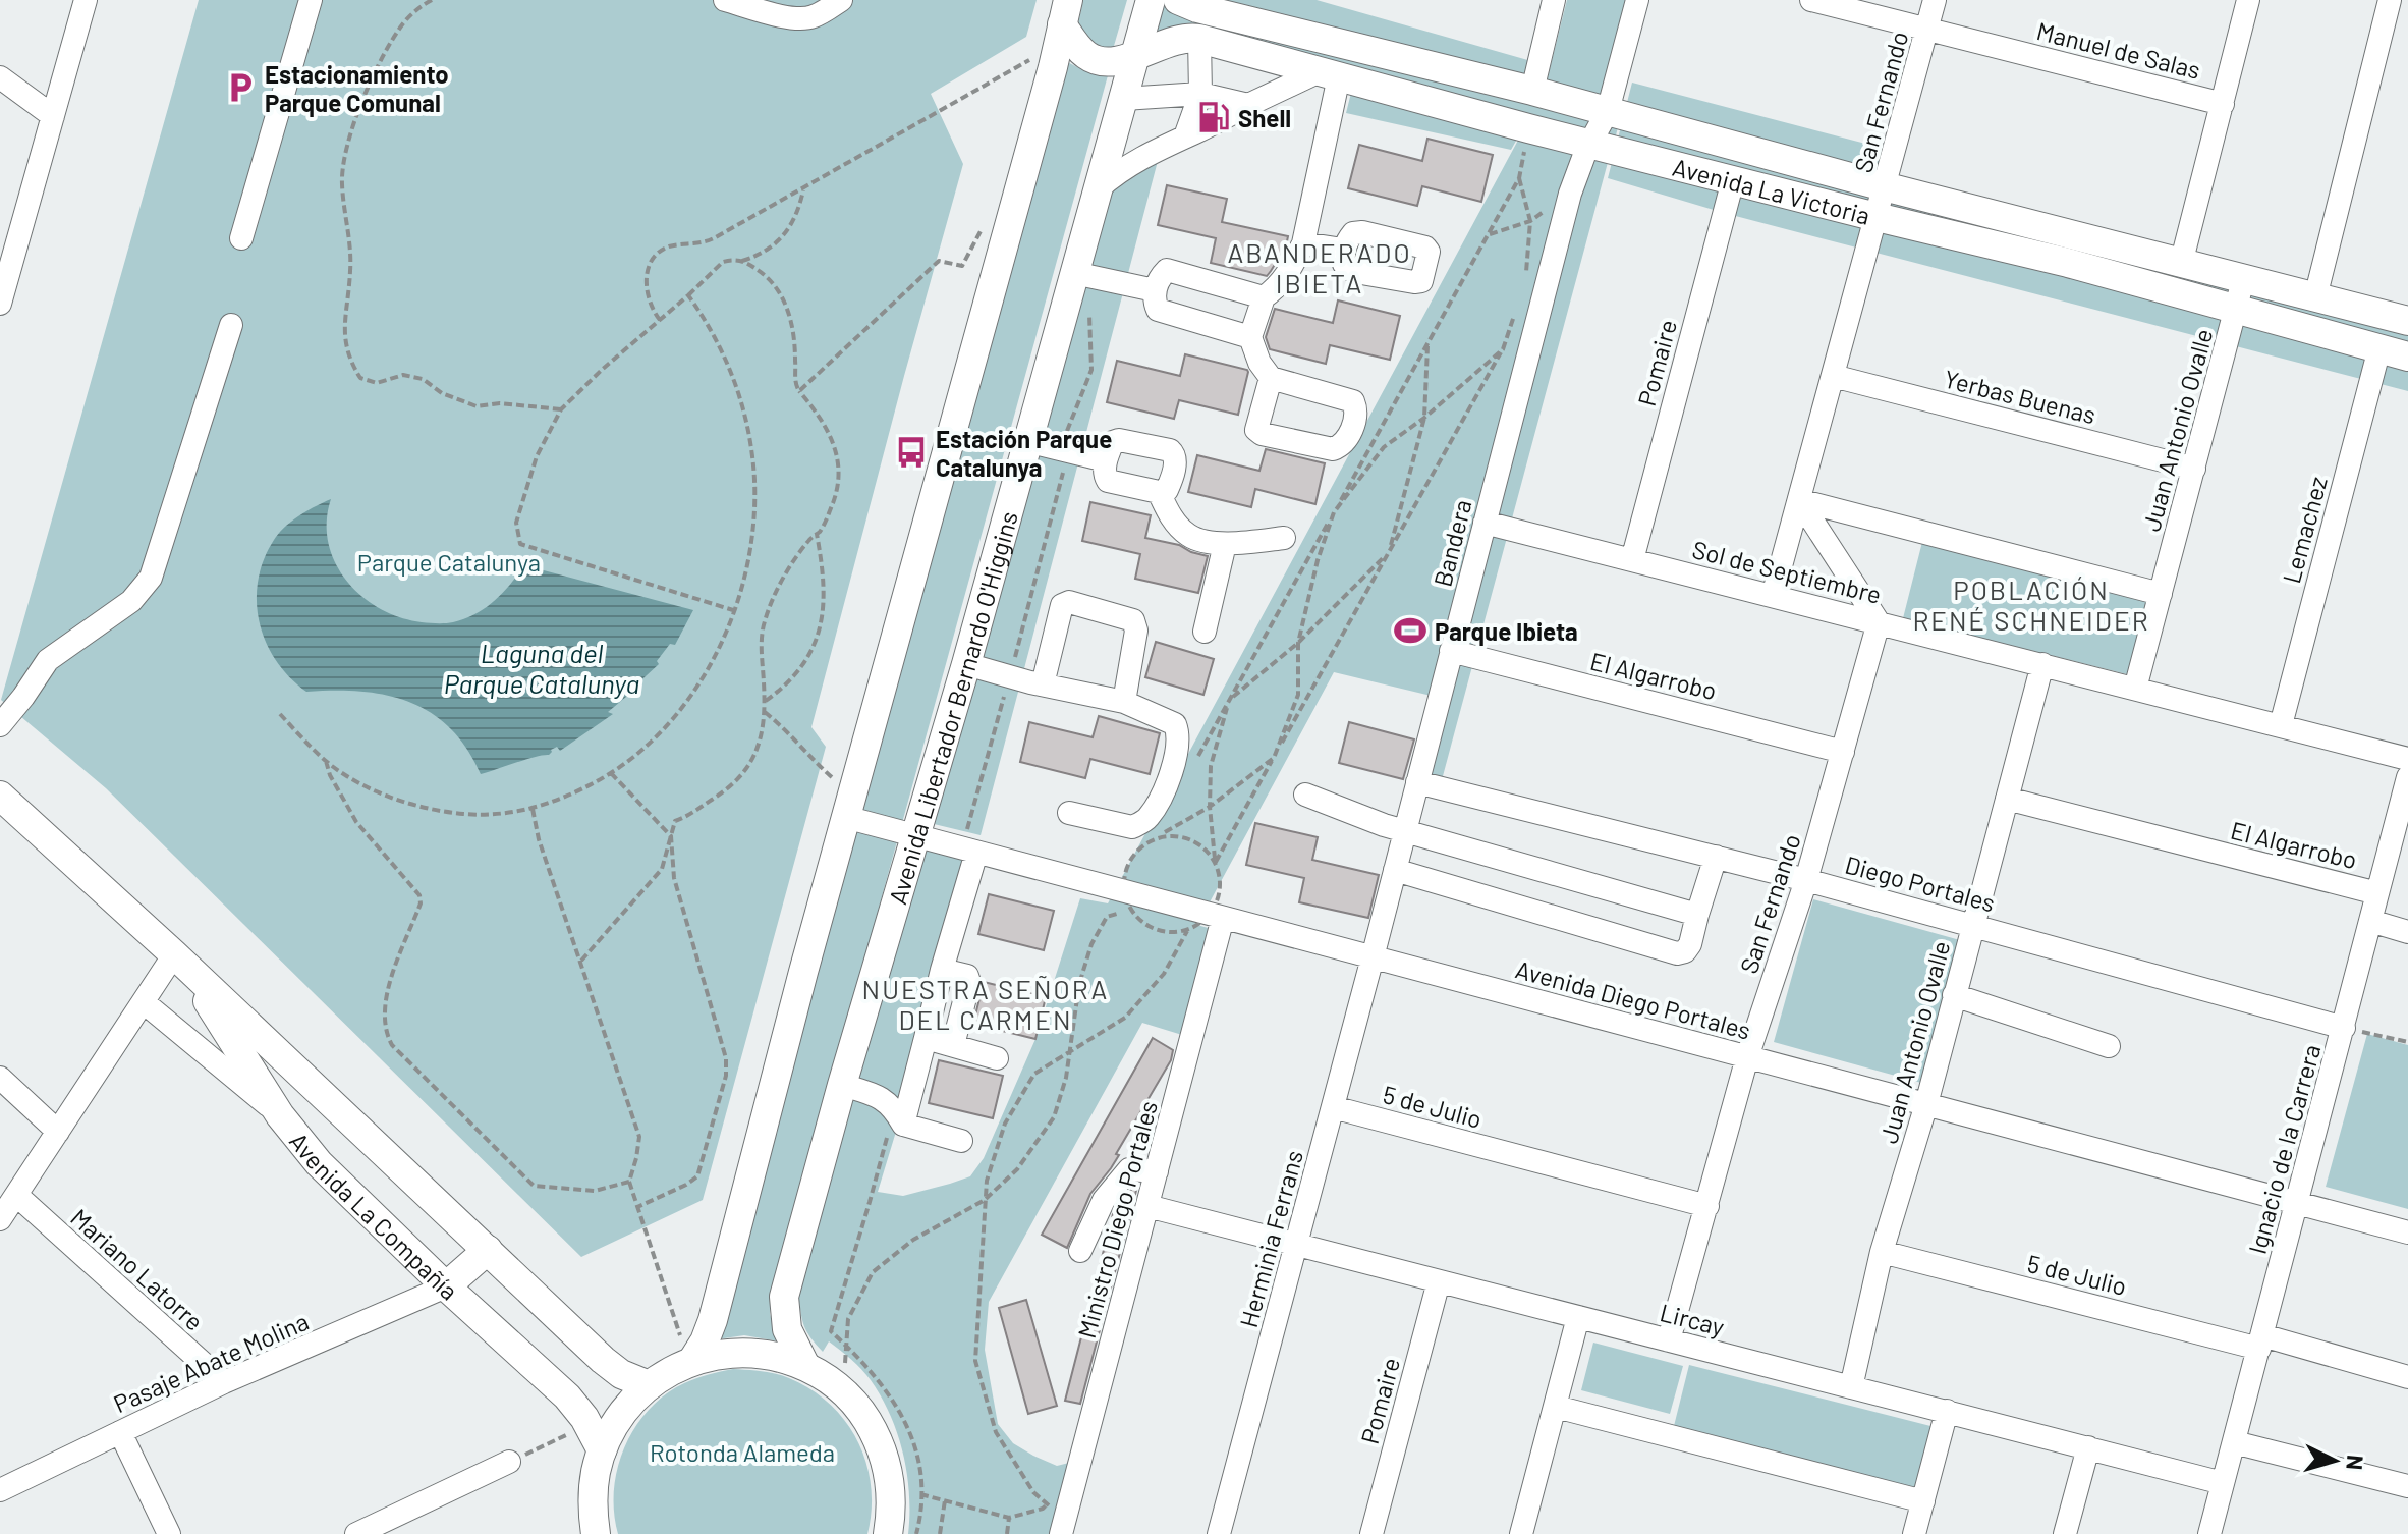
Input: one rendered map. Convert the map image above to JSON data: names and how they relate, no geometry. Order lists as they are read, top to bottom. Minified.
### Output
{"streets":{"main road":["Avenida La Victoria","Avenida Libertador Bernardo O'Higgins","Avenida La Compañía"],"street":["Manuel de Salas","San Fernando","Pomaire","Yerbas Buenas","Juan Antonio Ovalle","Lemachez","Bandera","Sol de Septiembre","El Algarrobo","Diego Portales","Avenida Diego Portales","5 de Julio","Ignacio de la Carrera","Ministro Diego Portales","Herminia Ferrans","Mariano Latorre","Lircay","Pasaje Abate Molina"]},"crossings":[["Manuel de Salas","San Fernando"],["San Fernando","Avenida La Victoria"],["San Fernando","Yerbas Buenas"],["San Fernando","Sol de Septiembre"],["San Fernando","El Algarrobo"],["San Fernando","Diego Portales"],["San Fernando","Avenida Diego Portales"],["San Fernando","5 de Julio"],["San Fernando","Lircay"],["Avenida La Victoria","Pomaire"],["Avenida La Victoria","Juan Antonio Ovalle"],["Avenida La Victoria","Lemachez"],["Avenida La Victoria","Bandera"],["Avenida La Victoria","Avenida Libertador Bernardo O'Higgins"],["Pomaire","Sol de Septiembre"],["Pomaire","Lircay"],["Yerbas Buenas","Juan Antonio Ovalle"],["Juan Antonio Ovalle","Sol de Septiembre"],["Juan Antonio Ovalle","El Algarrobo"],["Juan Antonio Ovalle","Diego Portales"],["Juan Antonio Ovalle","Avenida Diego Portales"],["Juan Antonio Ovalle","5 de Julio"],["Juan Antonio Ovalle","Lircay"],["Lemachez","Sol de Septiembre"],["Bandera","Sol de Septiembre"],["Bandera","El Algarrobo"],["Bandera","Diego Portales"],["Bandera","Avenida Diego Portales"],["Bandera","Herminia Ferrans"],["El Algarrobo","Ignacio de la Carrera"],["Avenida Libertador Bernardo O'Higgins","Avenida Diego Portales"],["Diego Portales","Ignacio de la Carrera"],["Avenida Diego Portales","Ignacio de la Carrera"],["Avenida Diego Portales","Ministro Diego Portales"],["Avenida Diego Portales","Herminia Ferrans"],["5 de Julio","Ignacio de la Carrera"],["5 de Julio","Herminia Ferrans"],["Ignacio de la Carrera","Lircay"],["Avenida La Compañía","Pasaje Abate Molina"],["Ministro Diego Portales","Lircay"],["Herminia Ferrans","Lircay"],["Mariano Latorre","Pasaje Abate Molina"]],"districts":["ABANDERADO IBIETA","POBLACIÓN RENÉ SCHNEIDER","NUESTRA SEÑORA DEL CARMEN"],"water":["Laguna del Parque Catalunya"],"parks":["Parque Catalunya","Rotonda Alameda"],"places":{"parking":["Estacionamiento Parque Comunal"],"fuel station":["Shell"],"bus stop":["Estación Parque Catalunya"],"sports":["Parque Ibieta"]},"north":"right"}
